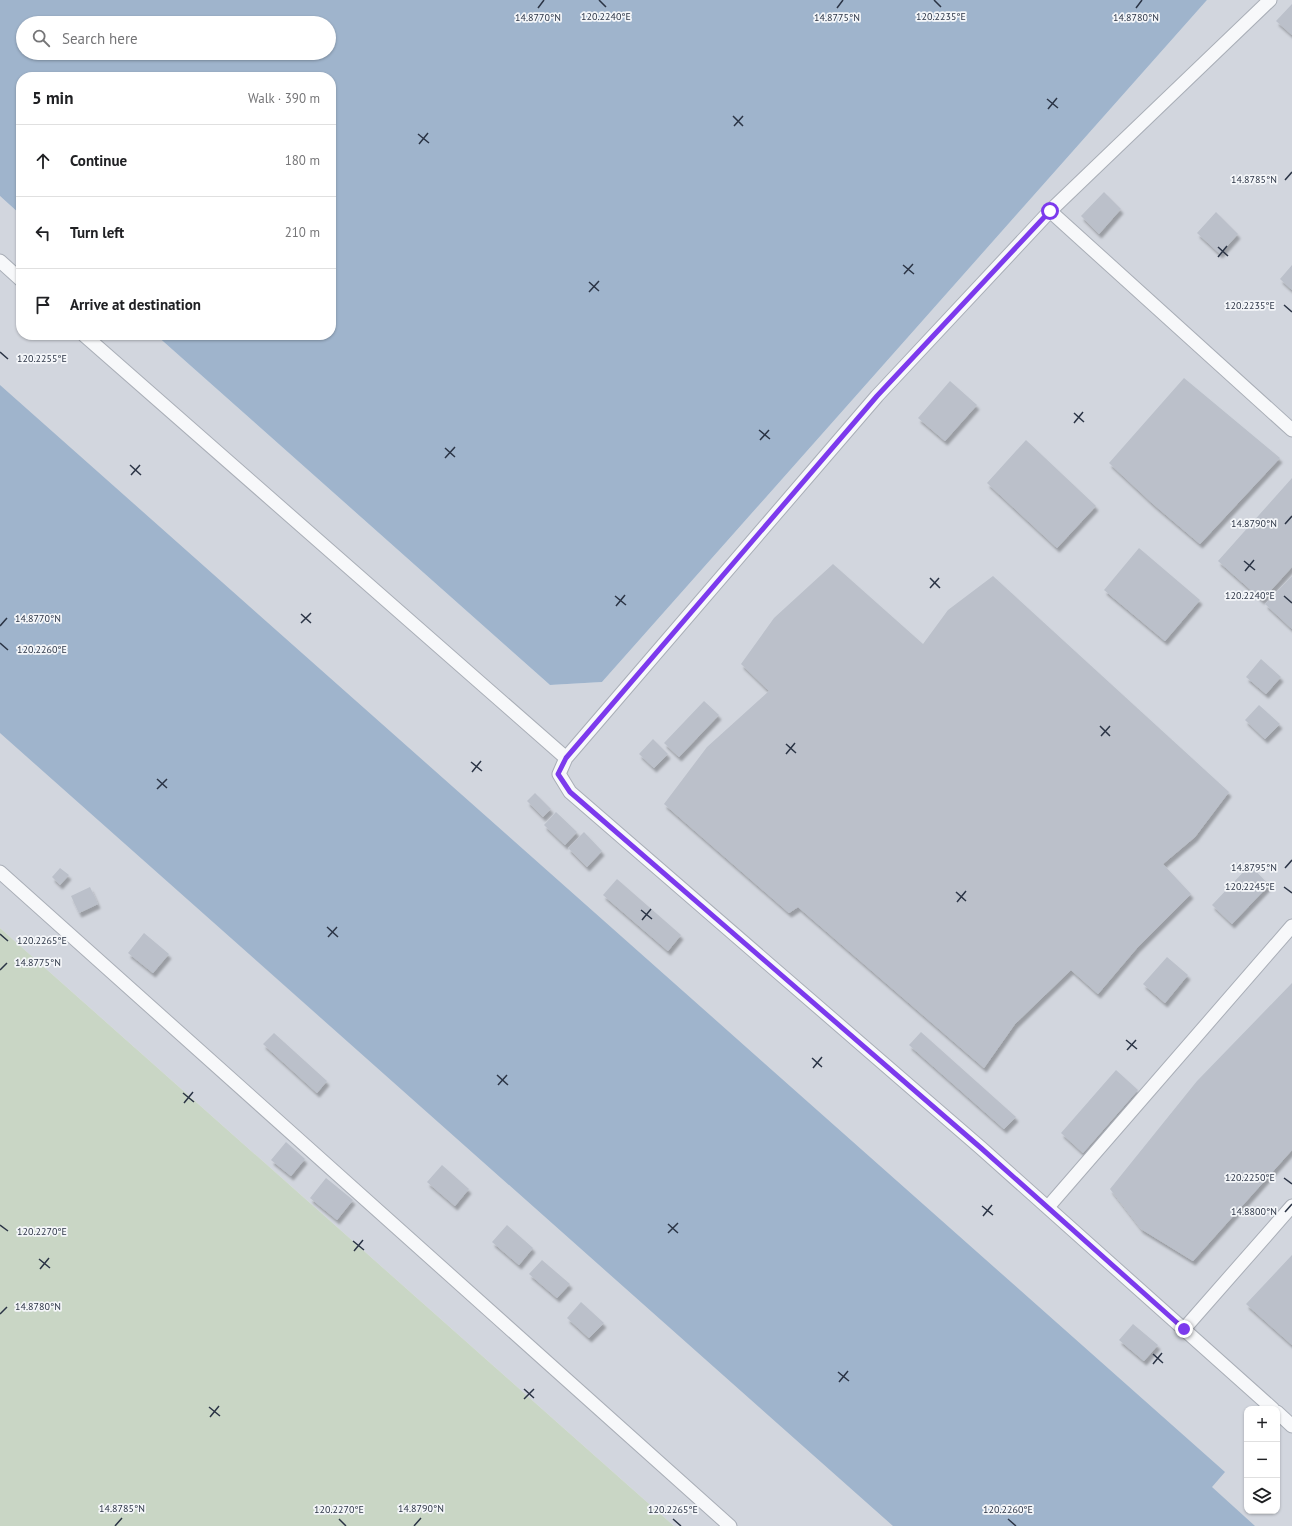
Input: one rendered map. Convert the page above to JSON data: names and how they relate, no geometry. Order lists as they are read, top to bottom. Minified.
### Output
{"page":{"search":"Search here","heading":["5 min","Walk · 390 m"],"list":[["Continue","180 m"],["Turn left","210 m"],"Arrive at destination"],"map_buttons":["+","−"]},"coordinates":["120.2240°E","120.2235°E","14.8770°N","14.8775°N","14.8780°N","14.8785°N","120.2255°E","14.8790°N","120.2260°E","14.8795°N","120.2245°E","120.2265°E","120.2250°E","14.8800°N","120.2270°E"]}
